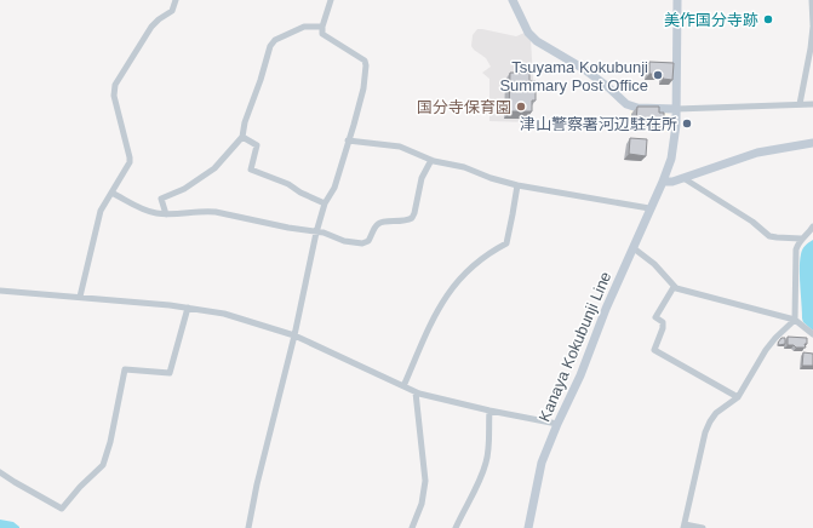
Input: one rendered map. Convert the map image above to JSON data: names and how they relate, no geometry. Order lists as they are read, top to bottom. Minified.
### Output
{"streets":{"main road":["Kanaya Kokubunji Line"]},"places":["美作国分寺跡","Tsuyama Kokubunji Summary Post Office","国分寺保育園","津山警察署河辺駐在所"]}
